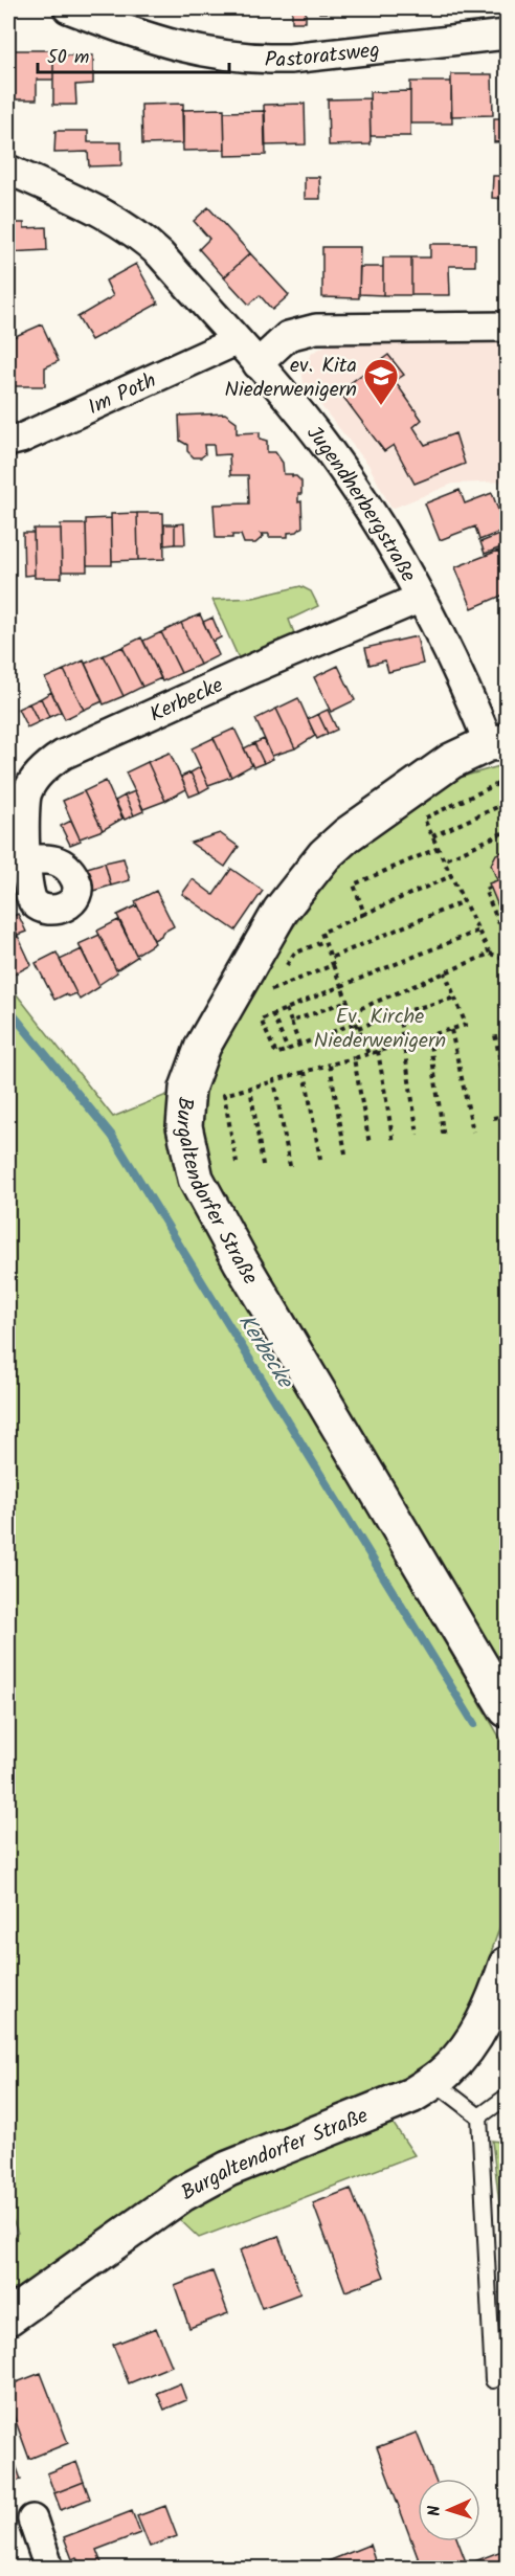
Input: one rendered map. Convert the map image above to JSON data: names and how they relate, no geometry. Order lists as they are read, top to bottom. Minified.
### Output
{"streets":{"main road":["Burgaltendorfer Straße"],"street":["Pastoratsweg","Im Poth","Jugendherbergstraße","Kerbecke"]},"crossings":[["Im Poth","Jugendherbergstraße"],["Jugendherbergstraße","Kerbecke"],["Jugendherbergstraße","Burgaltendorfer Straße"]],"water":["Kerbecke"],"parks":["Ev. Kirche Niederwenigern"],"places":{"school or university":["ev. Kita Niederwenigern"]},"scale_bar":"50 m","north":"left"}
